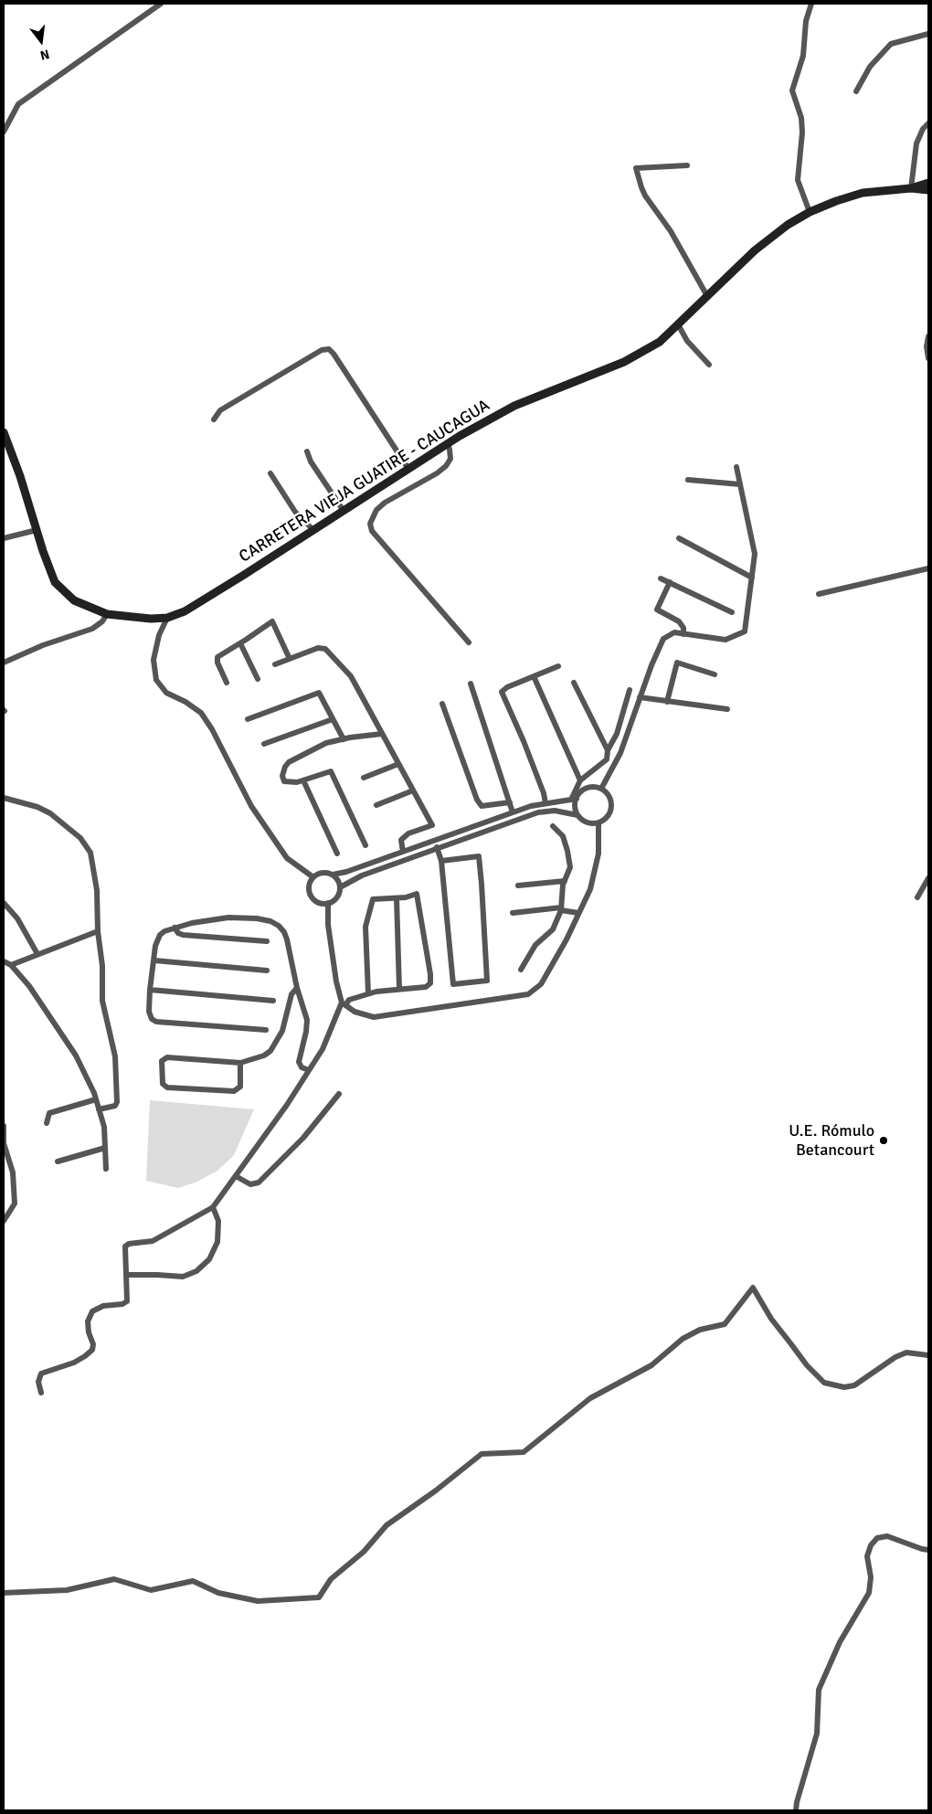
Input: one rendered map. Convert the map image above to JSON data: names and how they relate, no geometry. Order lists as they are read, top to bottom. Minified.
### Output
{"streets":{"main road":["CARRETERA VIEJA GUATIRE - CAUCAGUA"]},"places":["U.E. Rómulo Betancourt"],"north":"bottom"}
